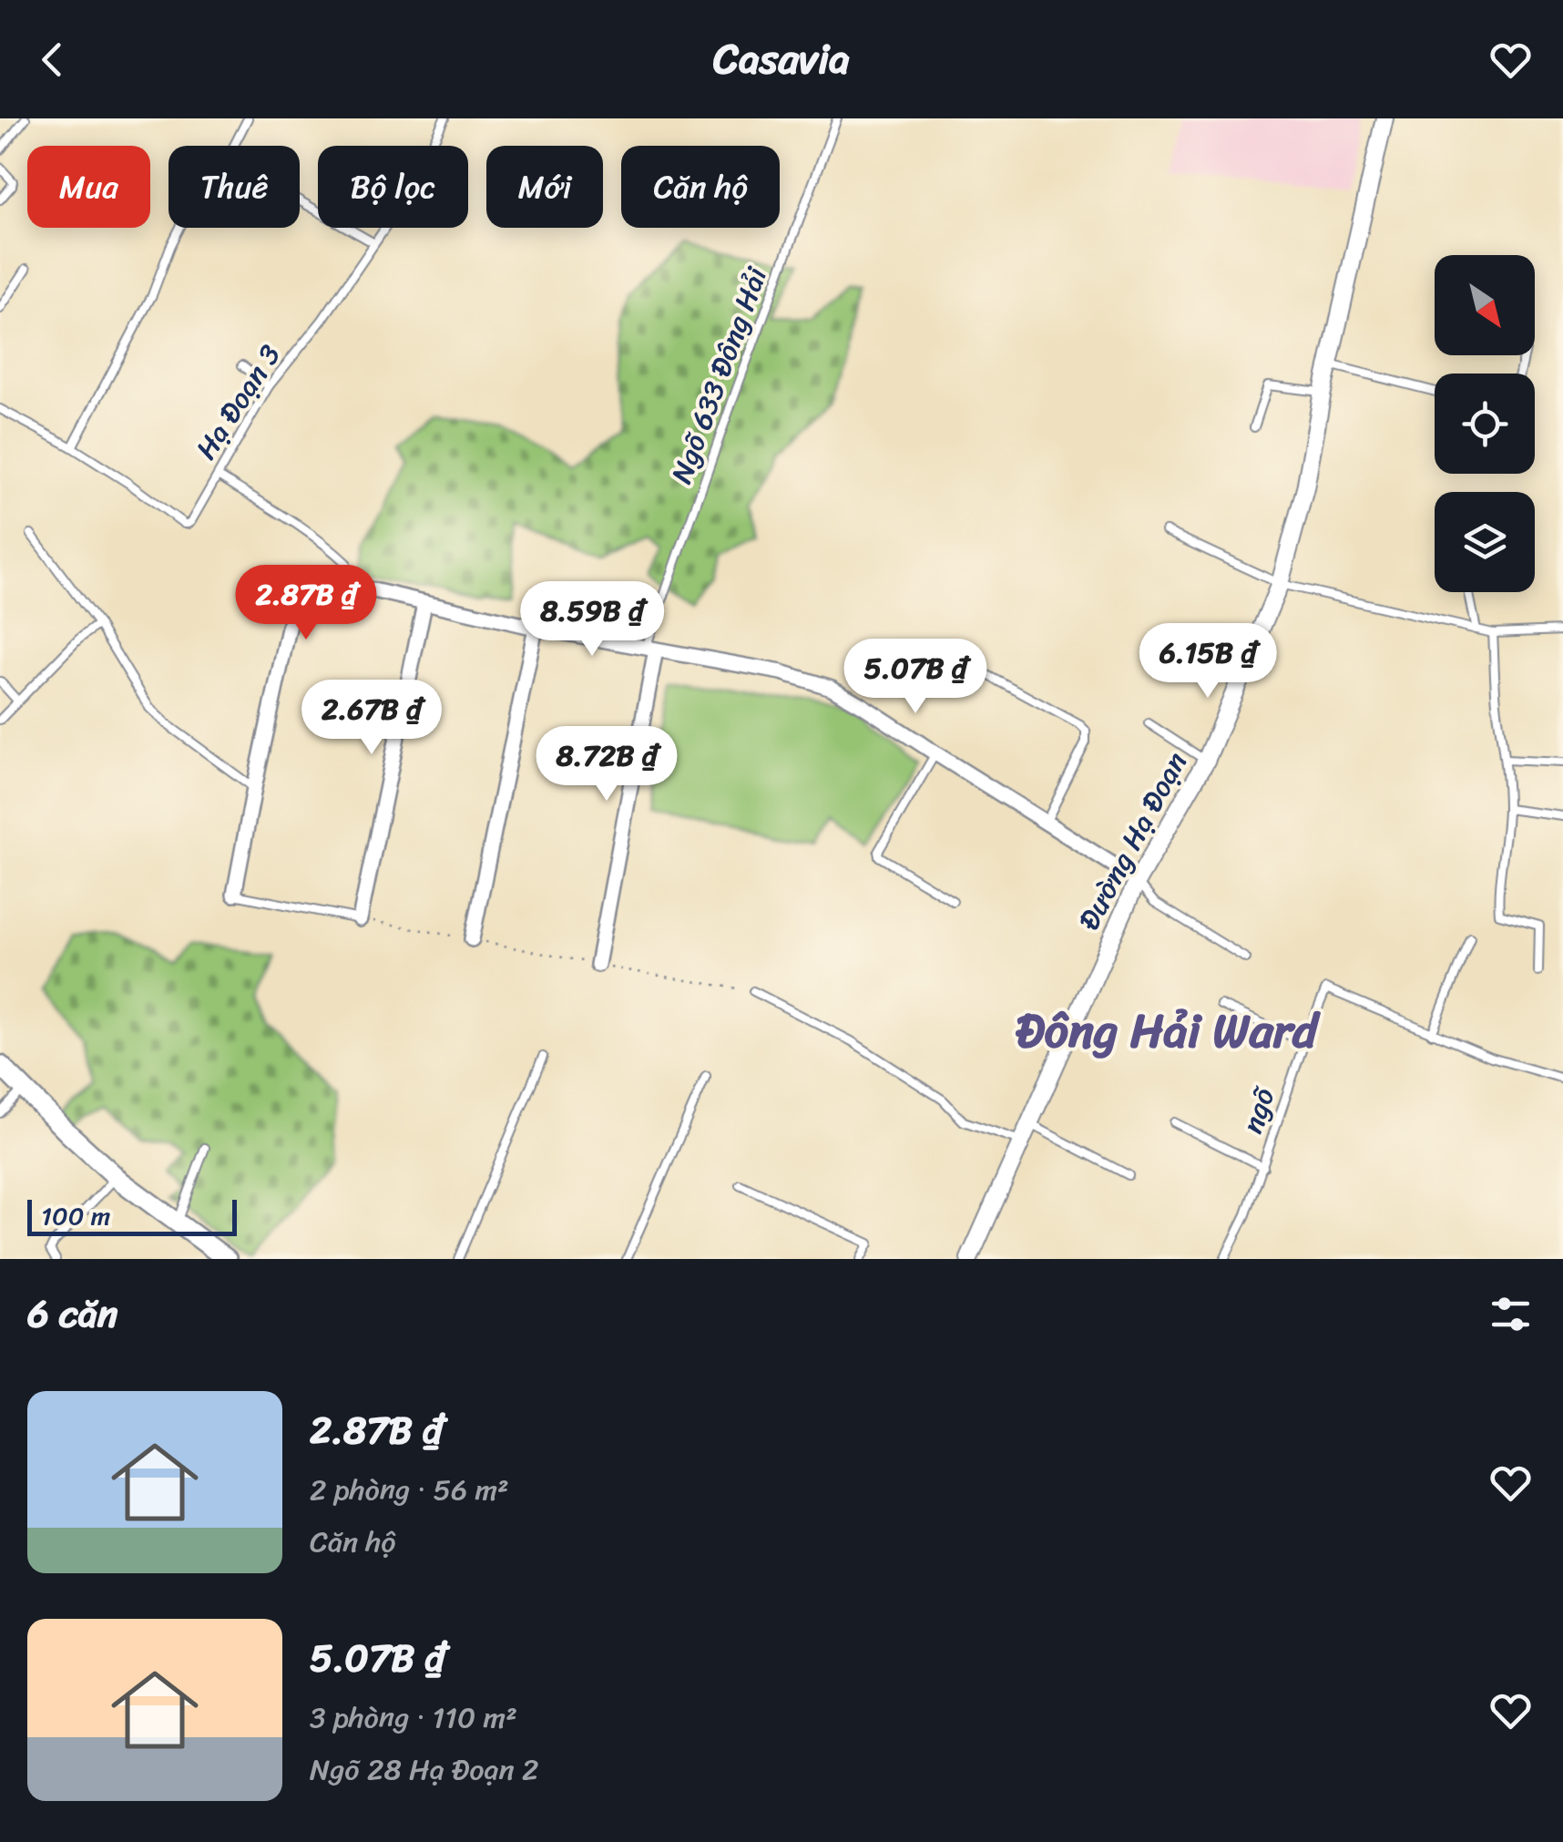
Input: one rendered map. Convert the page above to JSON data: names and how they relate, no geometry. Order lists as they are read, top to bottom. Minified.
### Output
{"streets":{"street":["Đường Hạ Đoạn"],"lane":["Ngõ 633 Đông Hải","Hạ Đoạn 3","ngõ"]},"districts":["Đông Hải Ward"],"scale_bar":"100 m","north":"bottom right","page":{"header":"Casavia","chip":["Mua","Thuê","Bộ lọc","Mới","Căn hộ"],"price":["2.87B ₫","8.59B ₫","6.15B ₫","5.07B ₫","2.67B ₫","8.72B ₫"],"scale":"100 m","heading":"6 căn","list":[{"name":"2.87B ₫","note":"2 phòng · 56 m² · Căn hộ"},{"name":"5.07B ₫","note":"3 phòng · 110 m² · Ngõ 28 Hạ Đoạn 2"}]}}
